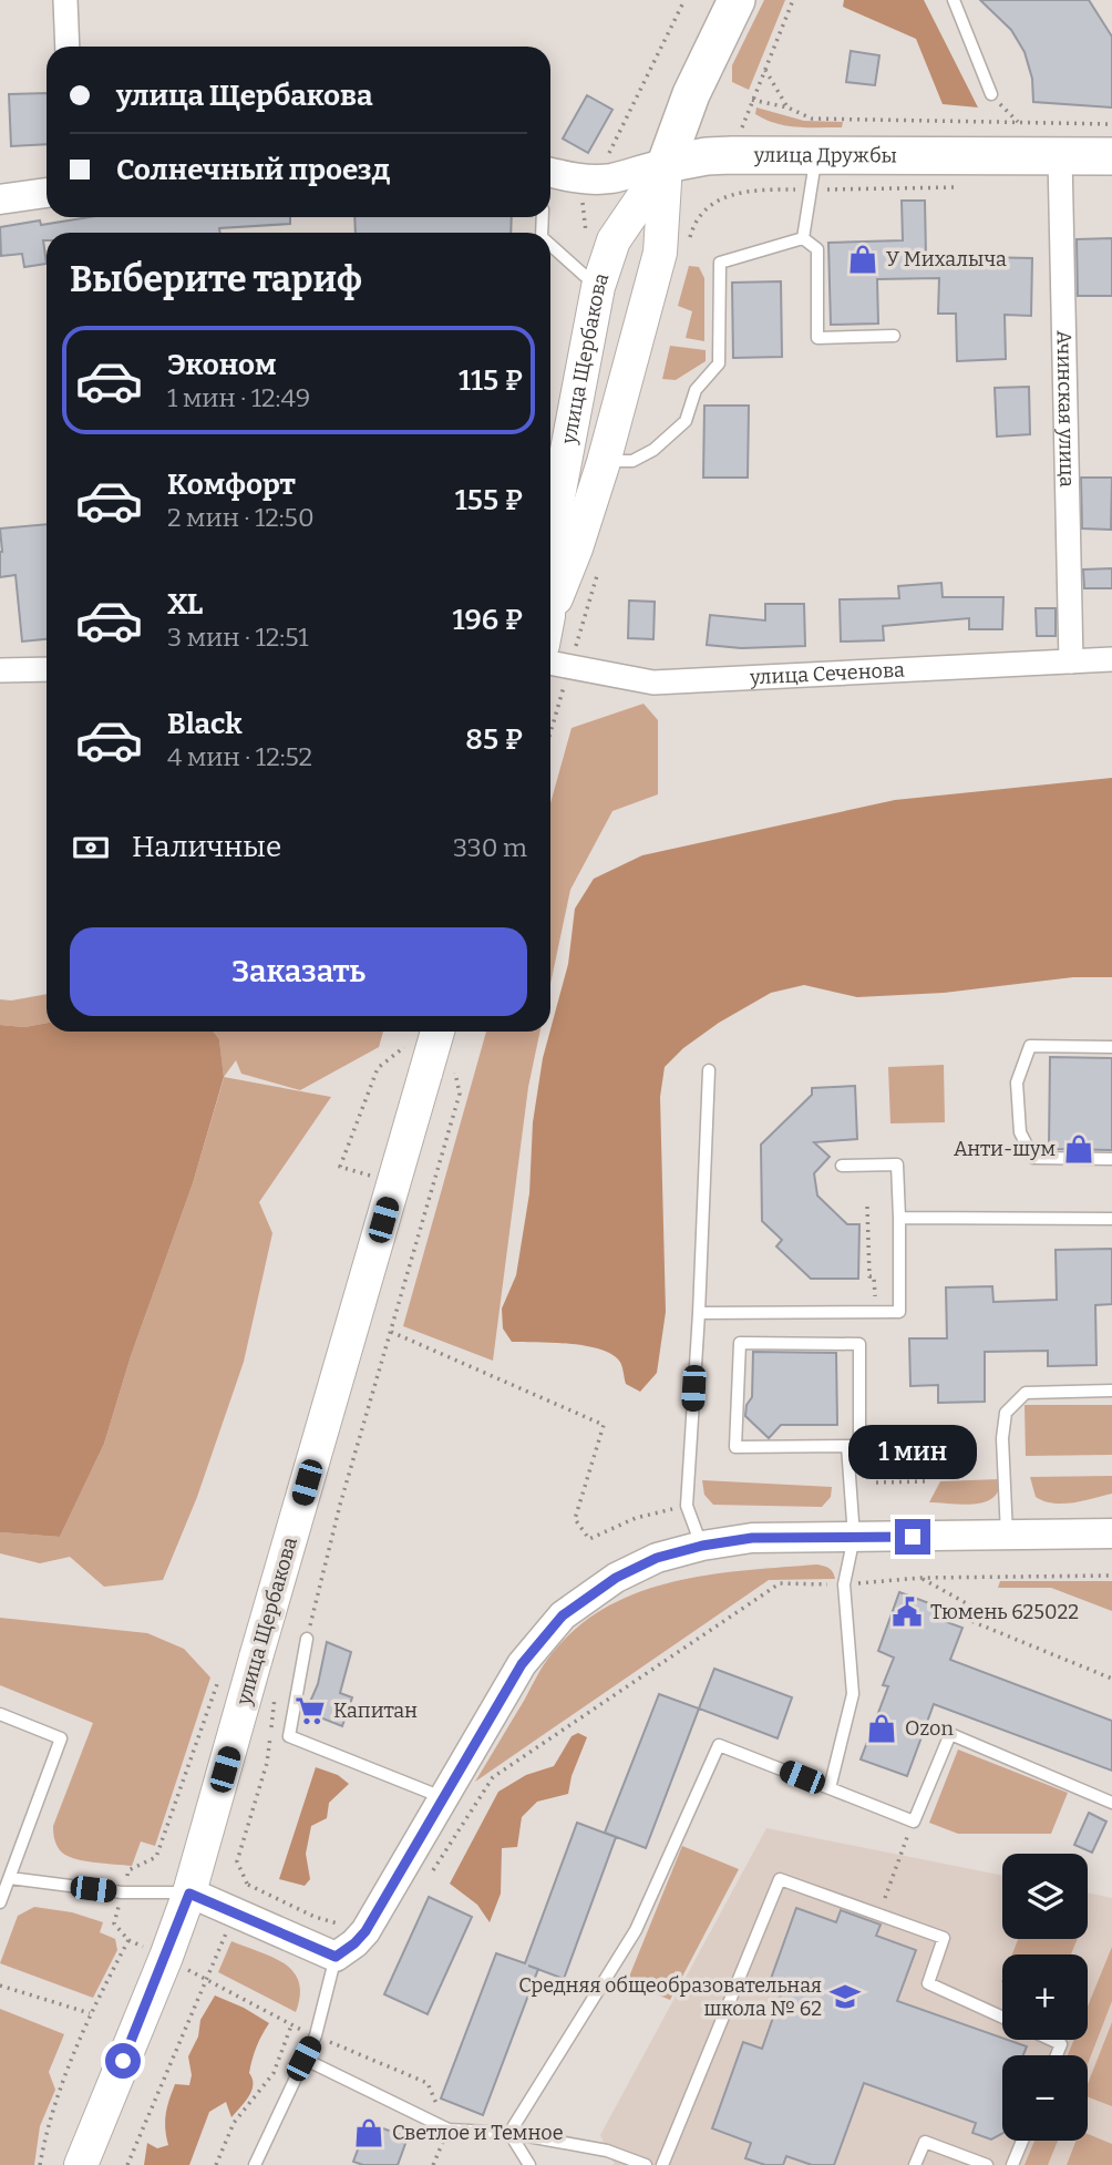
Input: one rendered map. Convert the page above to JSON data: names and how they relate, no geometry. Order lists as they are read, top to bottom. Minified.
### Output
{"streets":{"main road":["улица Дружбы","улица Щербакова"],"street":["Ачинская улица","улица Сеченова"]},"crossings":[["улица Дружбы","улица Щербакова"],["улица Дружбы","Ачинская улица"],["Ачинская улица","улица Сеченова"]],"places":{"shop":["У Михалыча","Анти-шум","Ozon","Светлое и Темное"],"public building":["Тюмень 625022"],"supermarket":["Капитан"],"school or university":["Средняя общеобразовательная школа № 62"]},"page":{"banner":["улица Щербакова","Солнечный проезд"],"heading":"Выберите тариф","list":[{"name":"Эконом","note":"1 мин · 12:49","value":"115 ₽"},{"name":"Комфорт","note":"2 мин · 12:50","value":"155 ₽"},{"name":"XL","note":"3 мин · 12:51","value":"196 ₽"},{"name":"Black","note":"4 мин · 12:52","value":"85 ₽"}],"pay":["Наличные","330 m"],"buttons":"Заказать","bubble":"1 мин","map_buttons":["+","−"]}}
